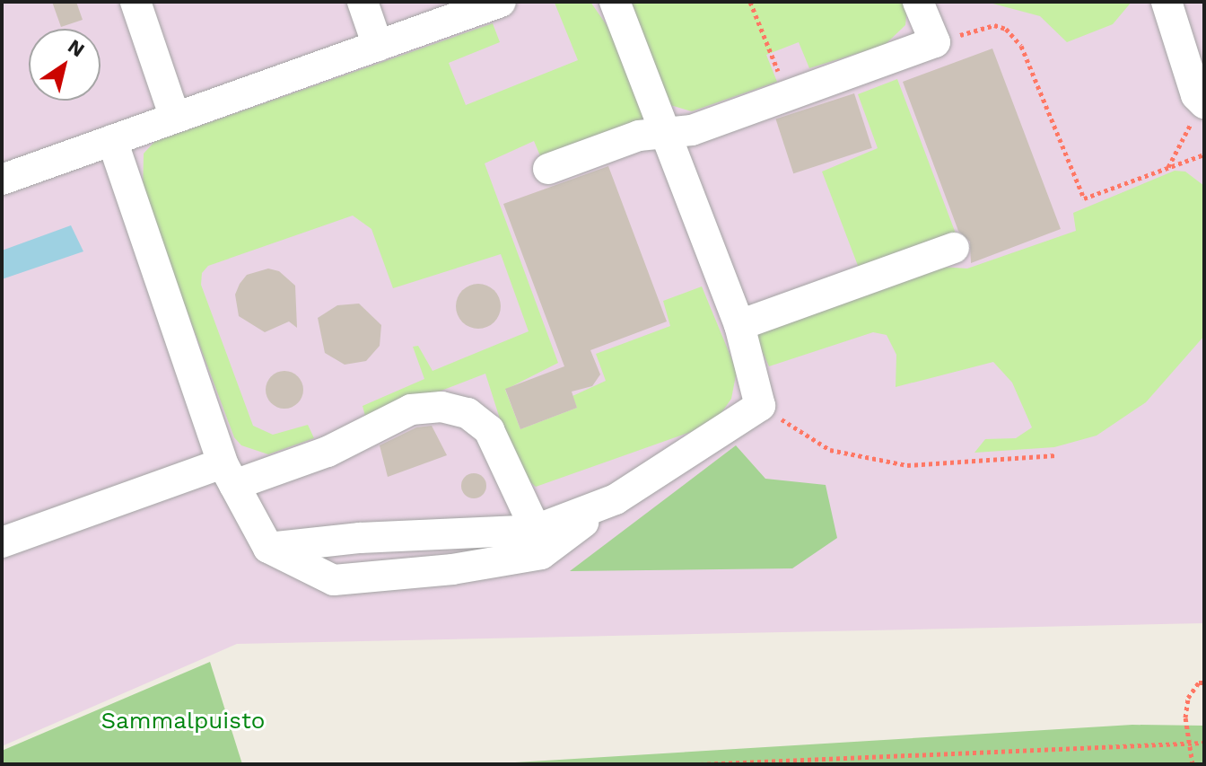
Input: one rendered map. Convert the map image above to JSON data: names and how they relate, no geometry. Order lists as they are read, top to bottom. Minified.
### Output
{"parks":["Sammalpuisto"],"north":"top right"}
